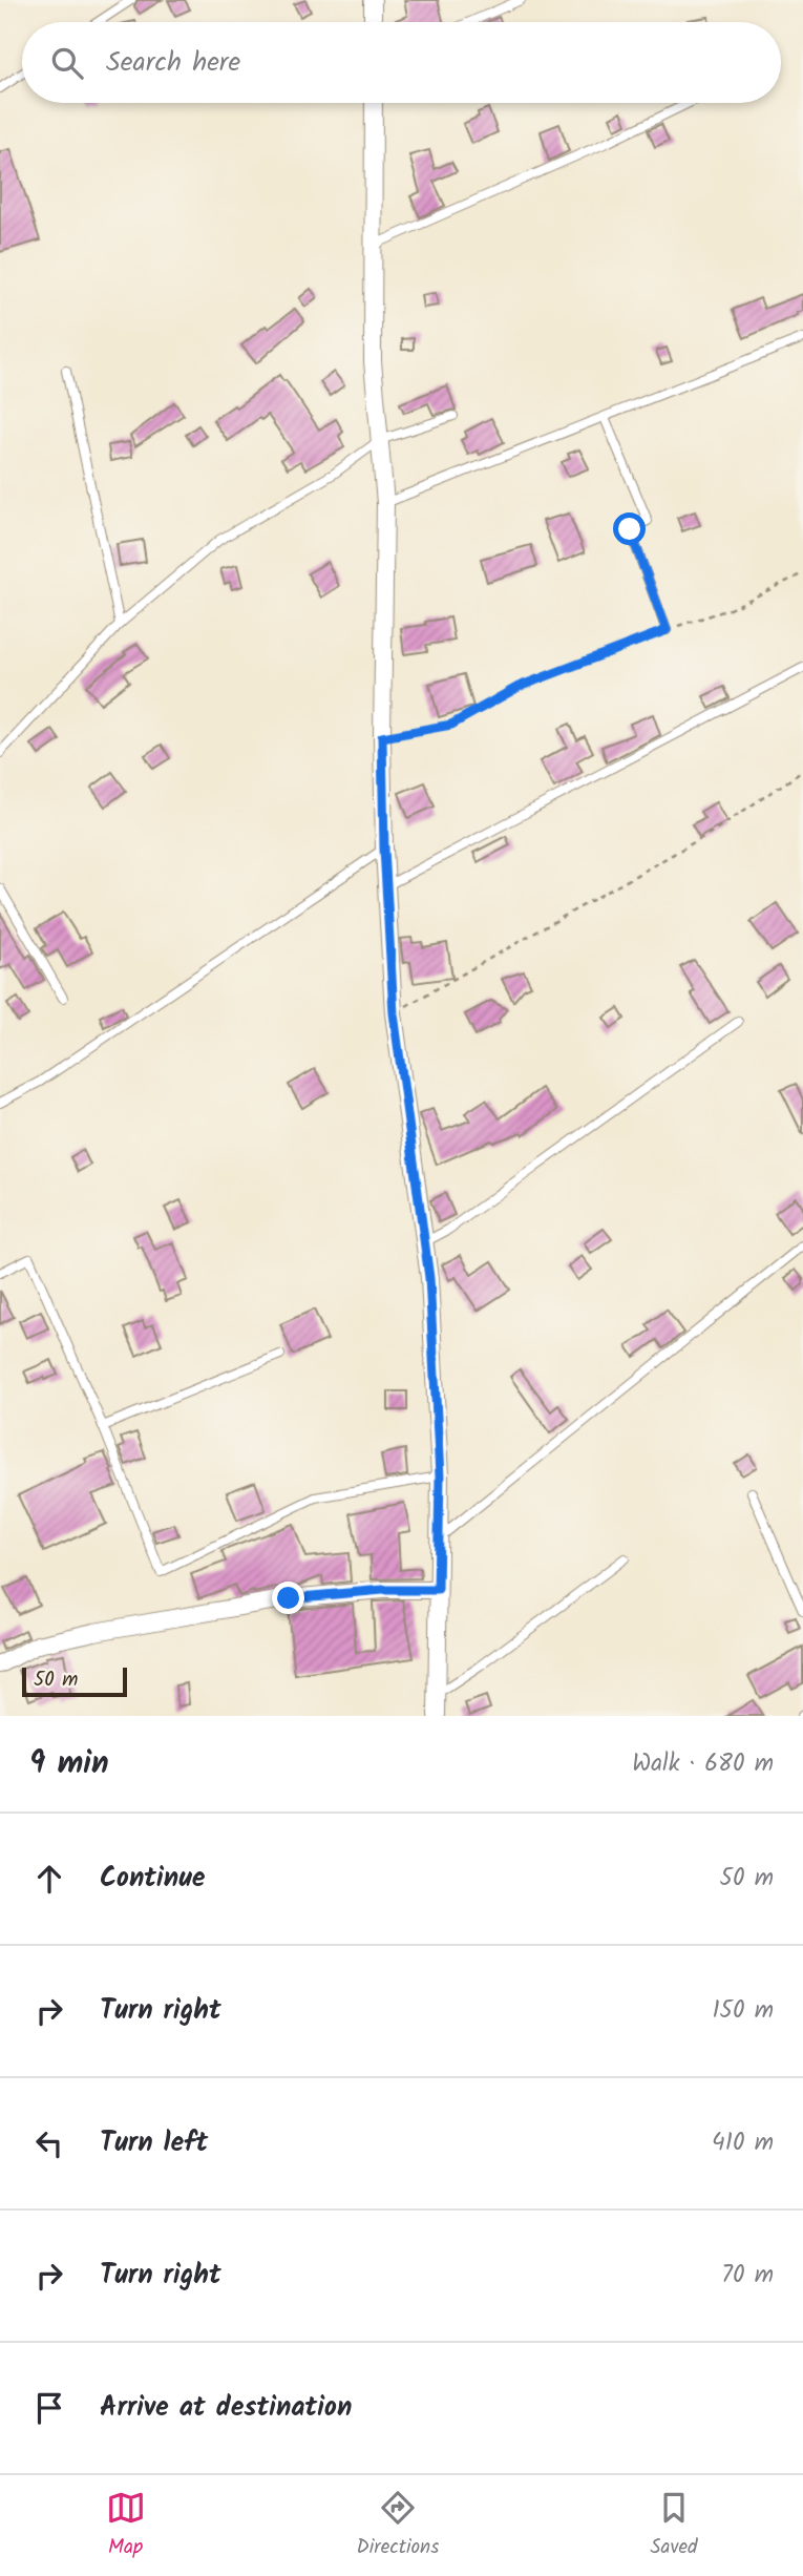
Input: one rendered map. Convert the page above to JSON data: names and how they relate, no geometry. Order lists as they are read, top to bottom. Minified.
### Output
{"scale_bar":"50 m","page":{"search":"Search here","scale":"50 m","heading":["9 min","Walk · 680 m"],"list":[["Continue","50 m"],["Turn right","150 m"],["Turn left","410 m"],["Turn right","70 m"],"Arrive at destination"],"nav":["Map","Directions","Saved"]}}
